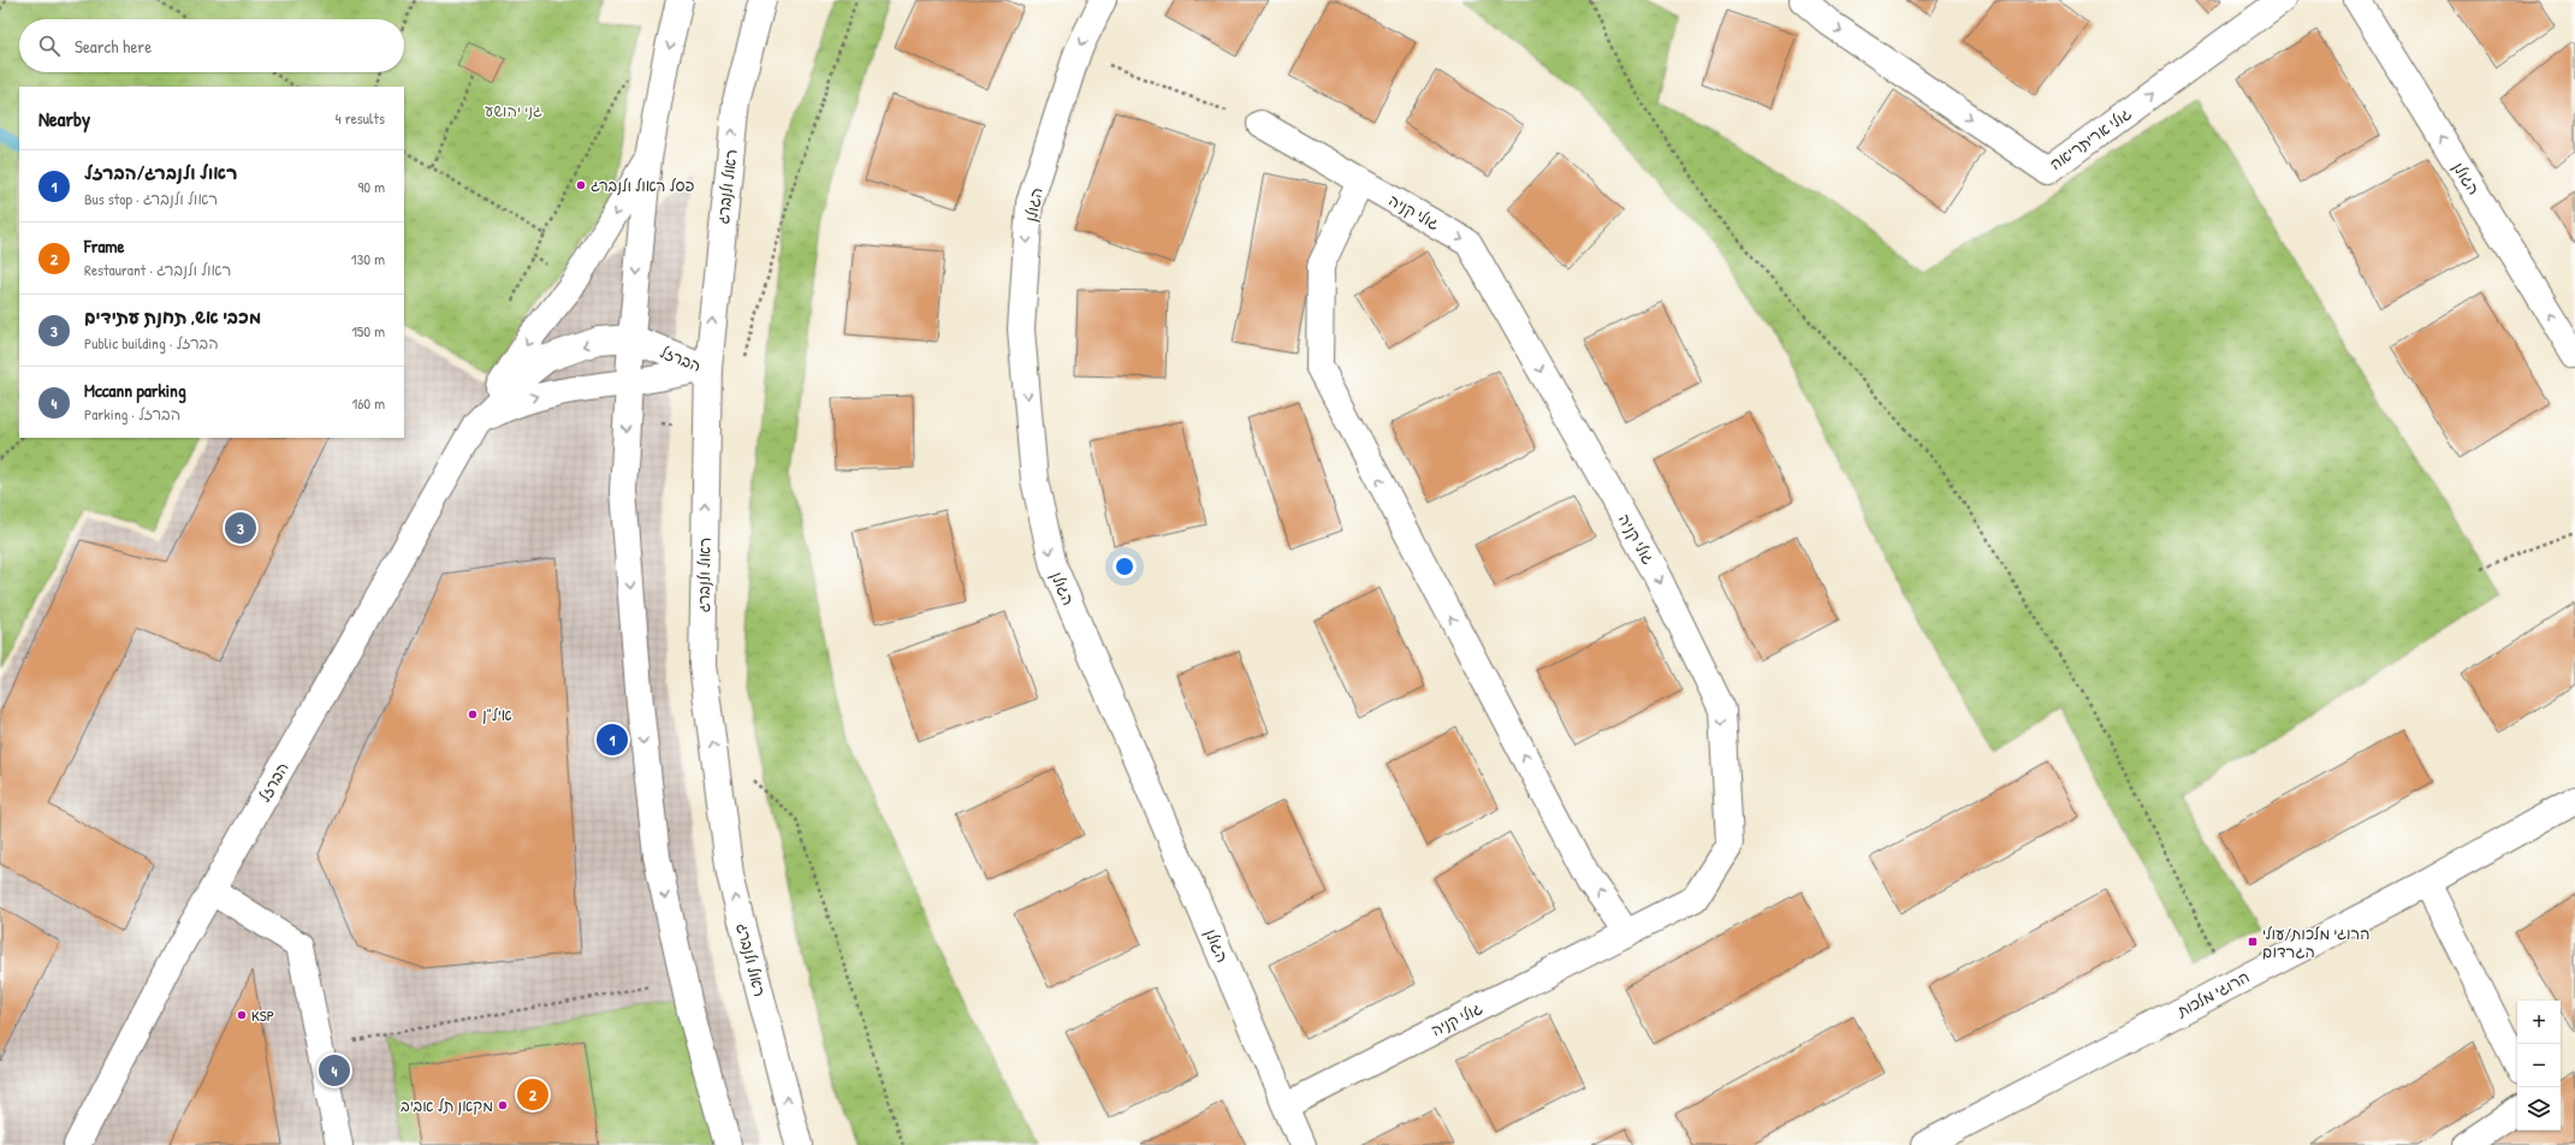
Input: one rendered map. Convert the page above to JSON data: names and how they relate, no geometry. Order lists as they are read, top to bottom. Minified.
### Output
{"streets":{"street":["גולי אריתריאה","הגולן","ראול ולנברג","גולי קניה","הברזל","הרוגי מלכות"]},"crossings":[["הגולן","גולי קניה"],["ראול ולנברג","הברזל"]],"one_way":["גולי אריתריאה"],"parks":["גני יהושע"],"places":{"other":["פסל ראול ולנברג","איל\"ן","KSP","מקאן תל אביב"],"transit":["הרוגי מלכות/עולי הגרדום"]},"page":{"search":"Search here","heading":["Nearby","4 results"],"list":[{"mark":"1","name":"ראול ולנברג/הברזל","note":"Bus stop · ראול ולנברג","value":"90 m"},{"mark":"2","name":"Frame","note":"Restaurant · ראול ולנברג","value":"130 m"},{"mark":"3","name":"מכבי אש, תחנת עתידים","note":"Public building · הברזל","value":"150 m"},{"mark":"4","name":"Mccann parking","note":"Parking · הברזל","value":"160 m"}],"pins":["3","1","4","2"],"map_buttons":["+","−"]}}
